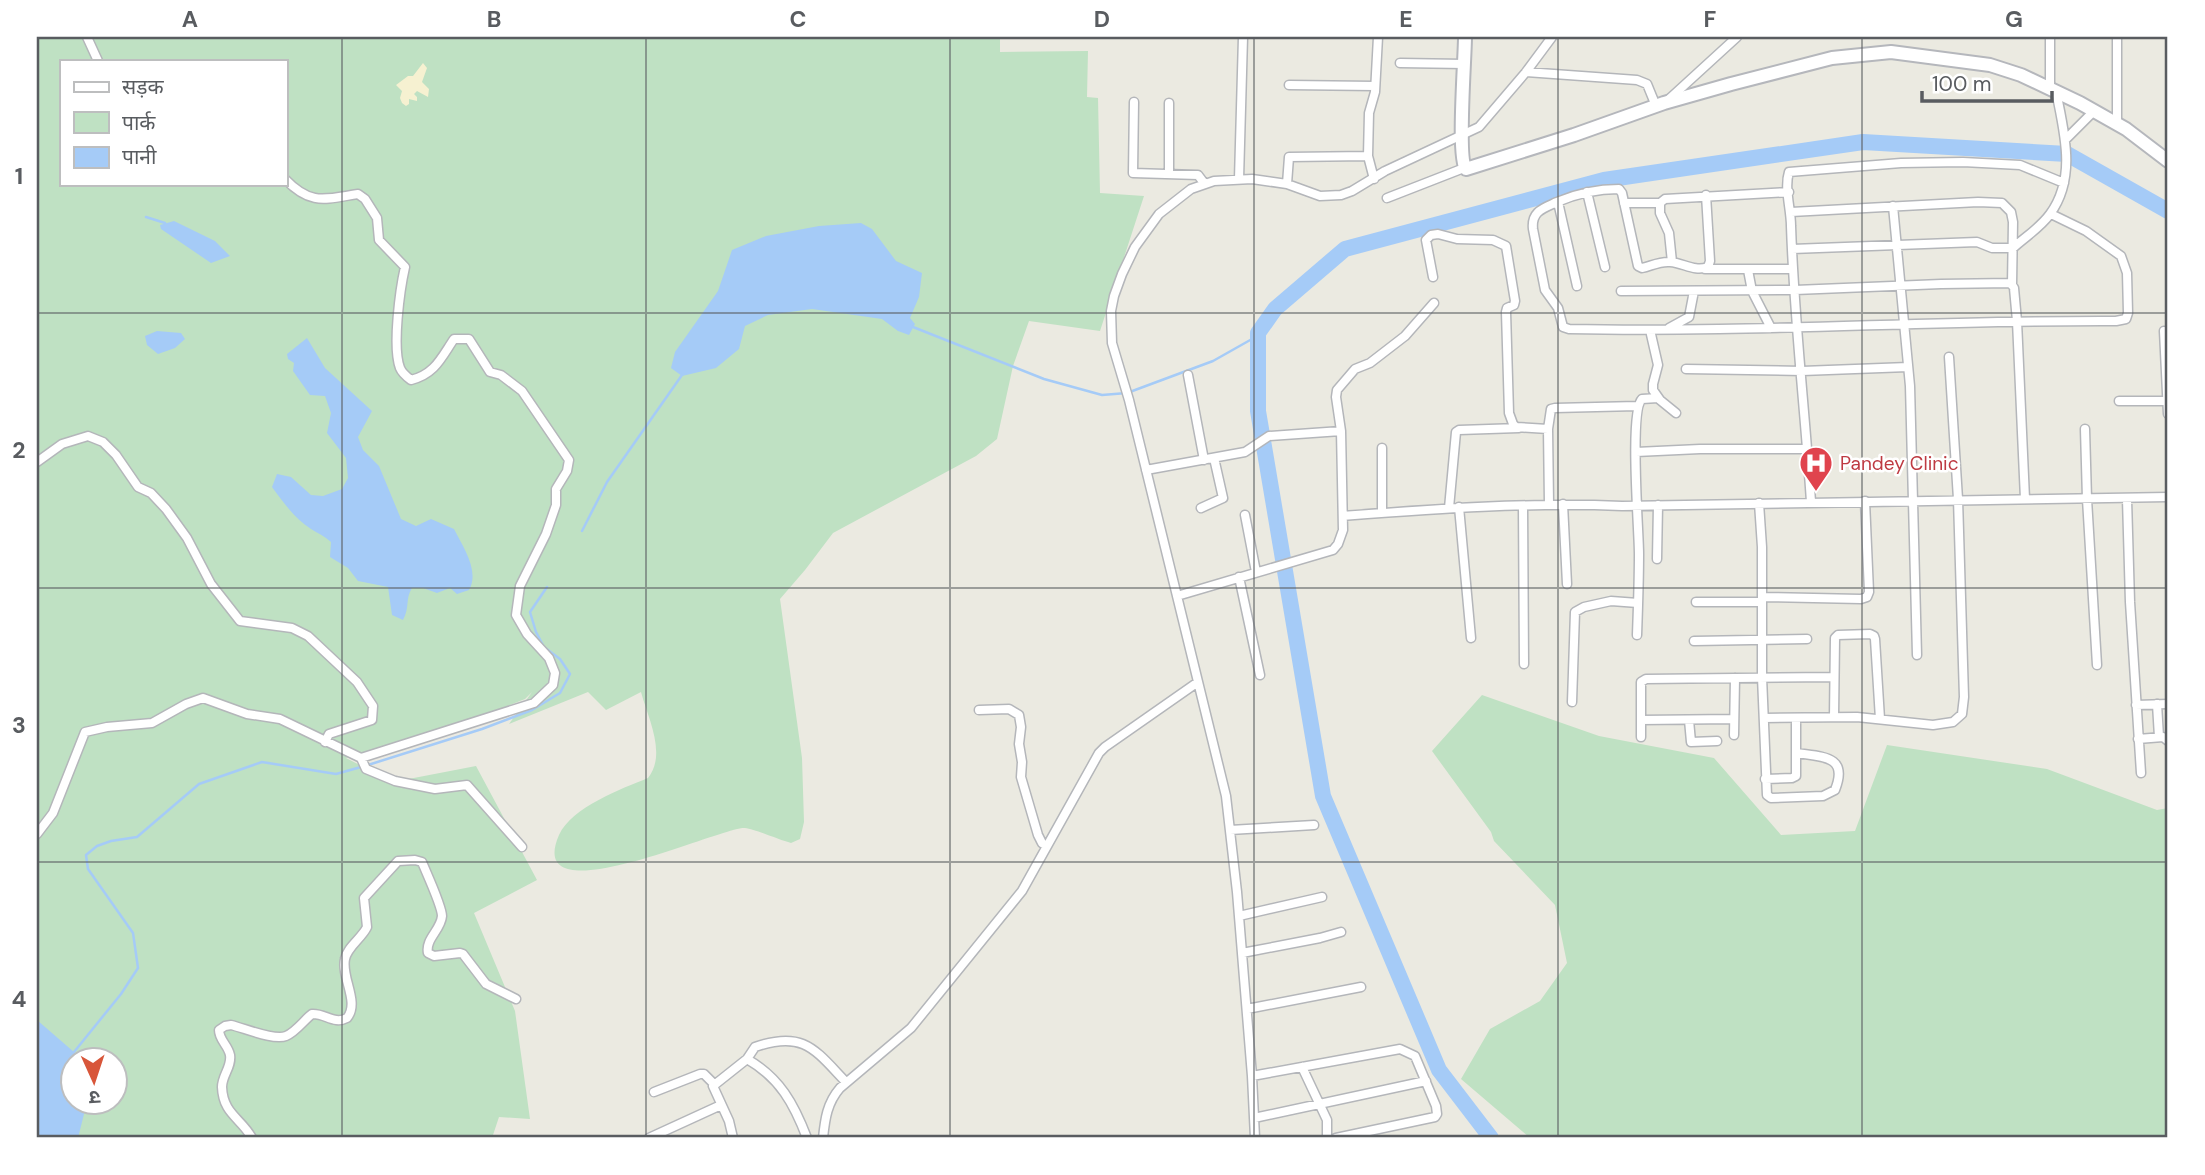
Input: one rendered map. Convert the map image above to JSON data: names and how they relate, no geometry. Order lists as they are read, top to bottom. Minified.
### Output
{"places":{"hospital":["Pandey Clinic"]},"legend":["सड़क","पार्क","पानी"],"scale_bar":"100 m","north":"bottom","grid":{"columns":["A","B","C","D","E","F","G"],"rows":["1","2","3","4"]}}
